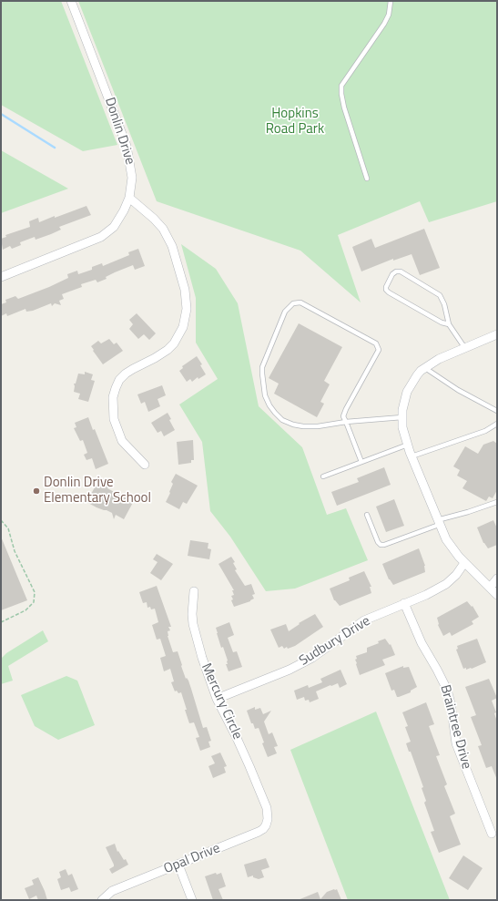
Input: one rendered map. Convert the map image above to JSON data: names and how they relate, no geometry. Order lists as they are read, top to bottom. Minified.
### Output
{"streets":{"street":["Donlin Drive","Sudbury Drive","Mercury Circle","Braintree Drive","Opal Drive"]},"crossings":[["Sudbury Drive","Mercury Circle"],["Sudbury Drive","Braintree Drive"],["Mercury Circle","Opal Drive"]],"parks":["Hopkins Road Park"],"places":["Donlin Drive Elementary School"]}
